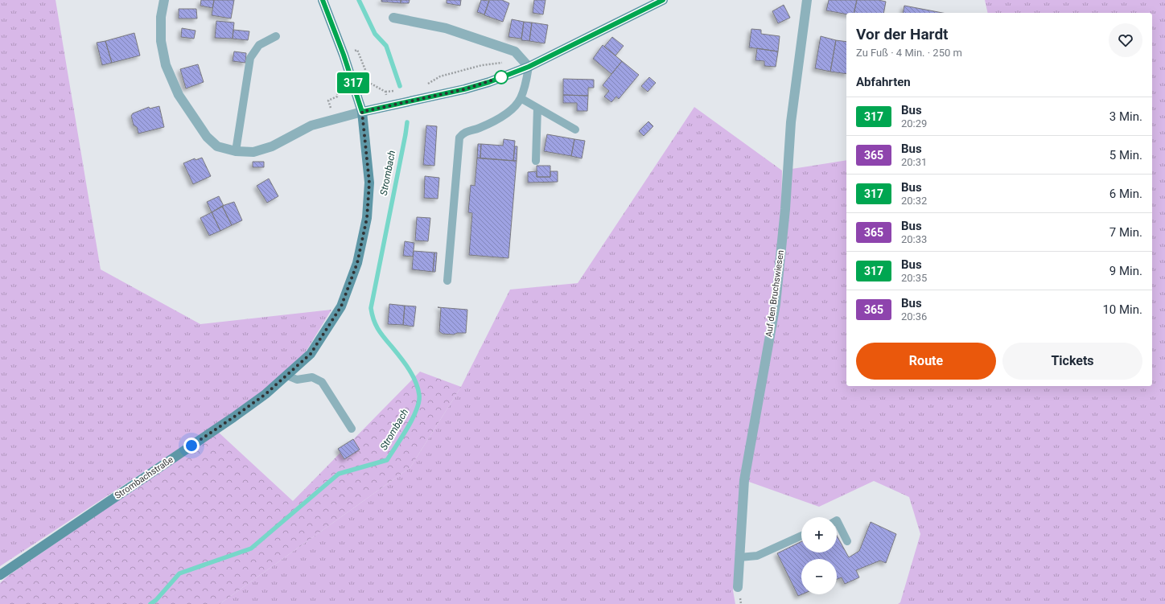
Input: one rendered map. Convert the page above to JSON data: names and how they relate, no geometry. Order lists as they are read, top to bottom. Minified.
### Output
{"streets":{"main road":["Strombachstraße"],"street":["Auf den Bruchswiesen"]},"water":["Strombach"],"lines":["bus line 317"],"page":{"on_map":"317","heading":[["Vor der Hardt","Zu Fuß · 4 Min. · 250 m"],"Abfahrten"],"list":[{"mark":"317","name":"Bus","note":"20:29","value":"3 Min."},{"mark":"365","name":"Bus","note":"20:31","value":"5 Min."},{"mark":"317","name":"Bus","note":"20:32","value":"6 Min."},{"mark":"365","name":"Bus","note":"20:33","value":"7 Min."},{"mark":"317","name":"Bus","note":"20:35","value":"9 Min."},{"mark":"365","name":"Bus","note":"20:36","value":"10 Min."}],"buttons":["Route","Tickets"],"map_buttons":["+","−"]}}
